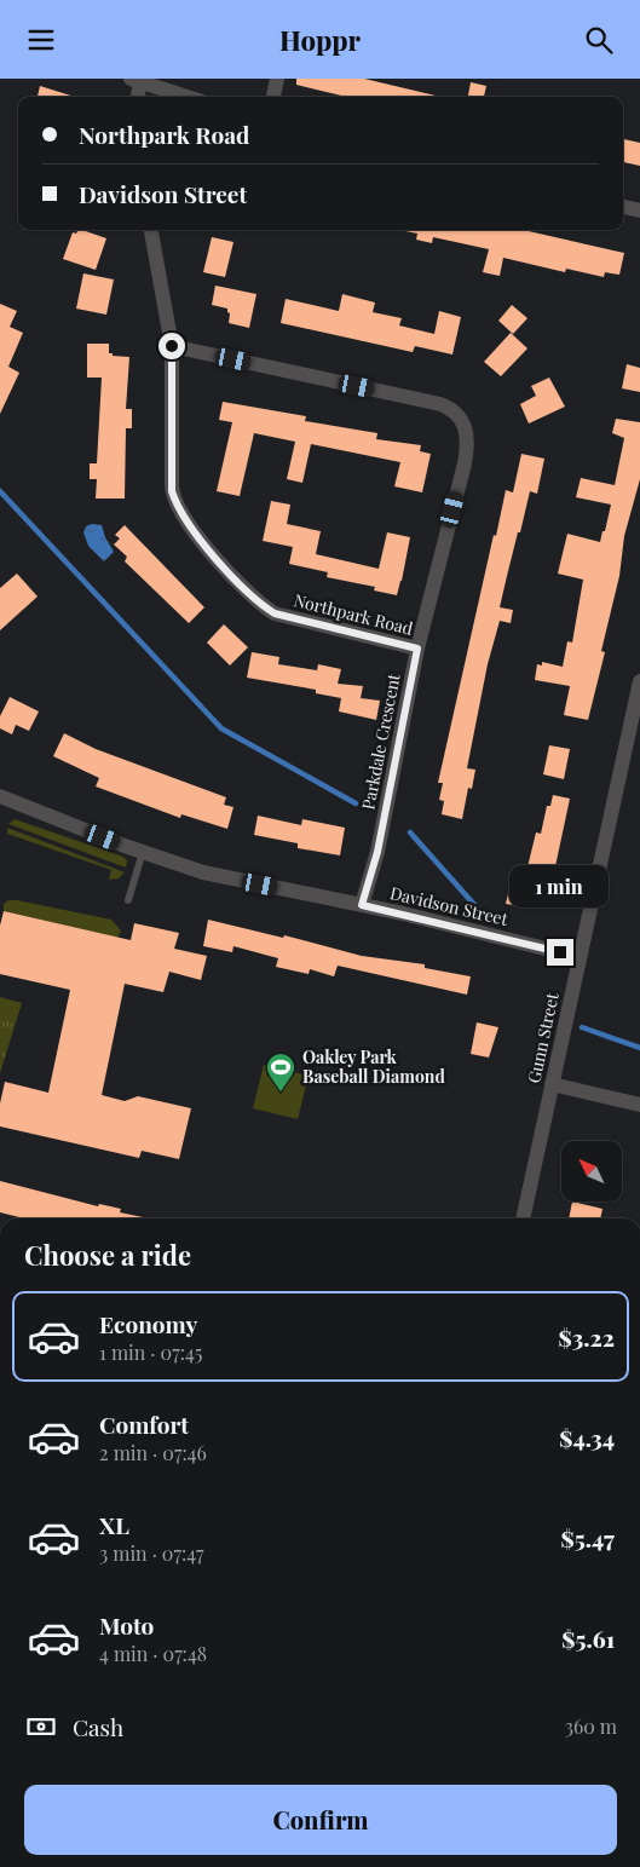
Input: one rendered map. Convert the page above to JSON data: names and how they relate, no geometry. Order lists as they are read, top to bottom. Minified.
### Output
{"streets":{"street":["Northpark Road","Parkdale Crescent","Davidson Street","Gunn Street"]},"crossings":[["Northpark Road","Parkdale Crescent"],["Parkdale Crescent","Davidson Street"],["Davidson Street","Gunn Street"]],"places":{"sports":["Oakley Park Baseball Diamond"]},"north":"top left","page":{"header":"Hoppr","banner":["Northpark Road","Davidson Street"],"bubble":"1 min","heading":"Choose a ride","list":[{"name":"Economy","note":"1 min · 07:45","value":"$3.22"},{"name":"Comfort","note":"2 min · 07:46","value":"$4.34"},{"name":"XL","note":"3 min · 07:47","value":"$5.47"},{"name":"Moto","note":"4 min · 07:48","value":"$5.61"}],"pay":["Cash","360 m"],"buttons":"Confirm"}}
